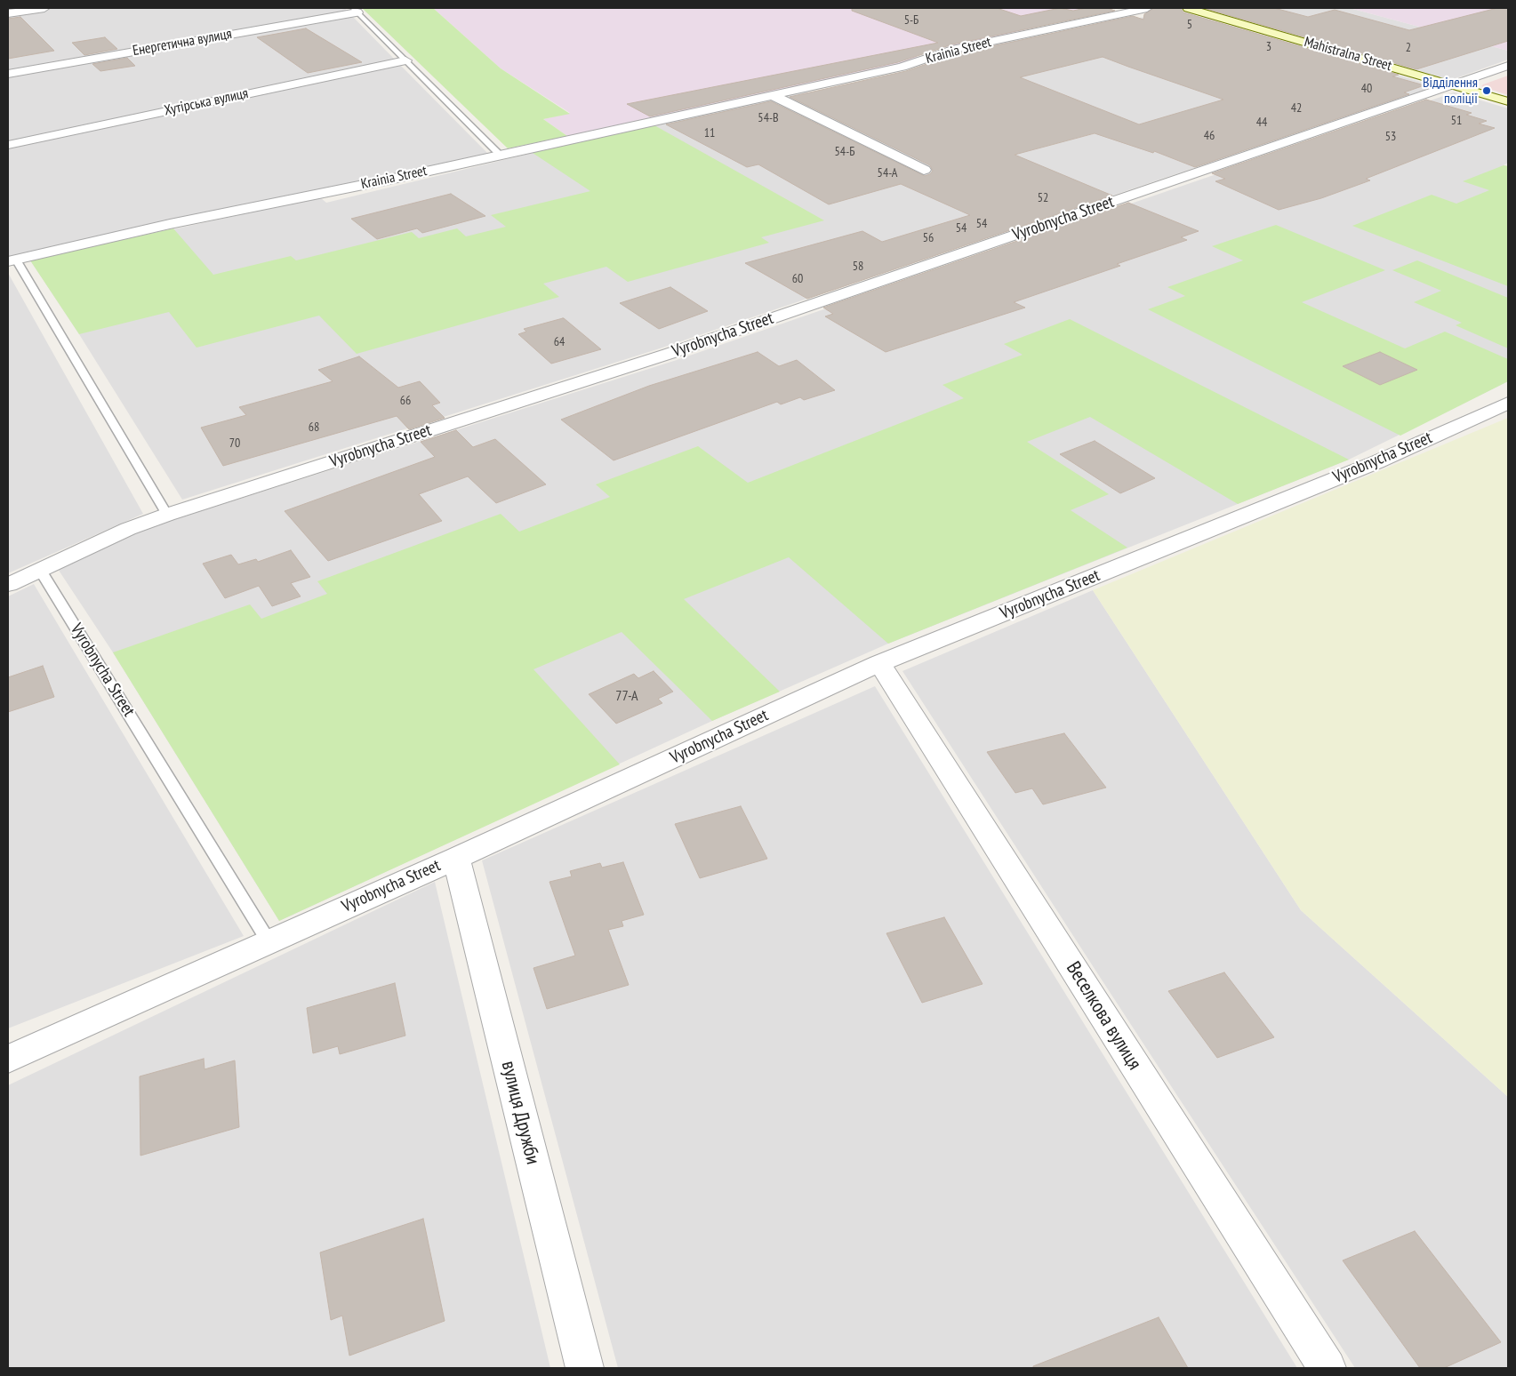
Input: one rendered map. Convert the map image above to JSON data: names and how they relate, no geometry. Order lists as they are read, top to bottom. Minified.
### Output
{"streets":{"street":["Енергетична вулиця","Krainia Street","Mahistralna Street","Хутірська вулиця","Vyrobnycha Street","Веселкова вулиця","вулиця Дружби"]},"crossings":[["Mahistralna Street","Vyrobnycha Street"],["Vyrobnycha Street","Веселкова вулиця"],["Vyrobnycha Street","вулиця Дружби"]],"places":["Відділення поліції"],"house_numbers":["5-Б","5","3","2","40","42","54-В","51","44","11","46","53","54-Б","54-А","52","54","54","56","58","60","64","66","68","70","77-А"]}
